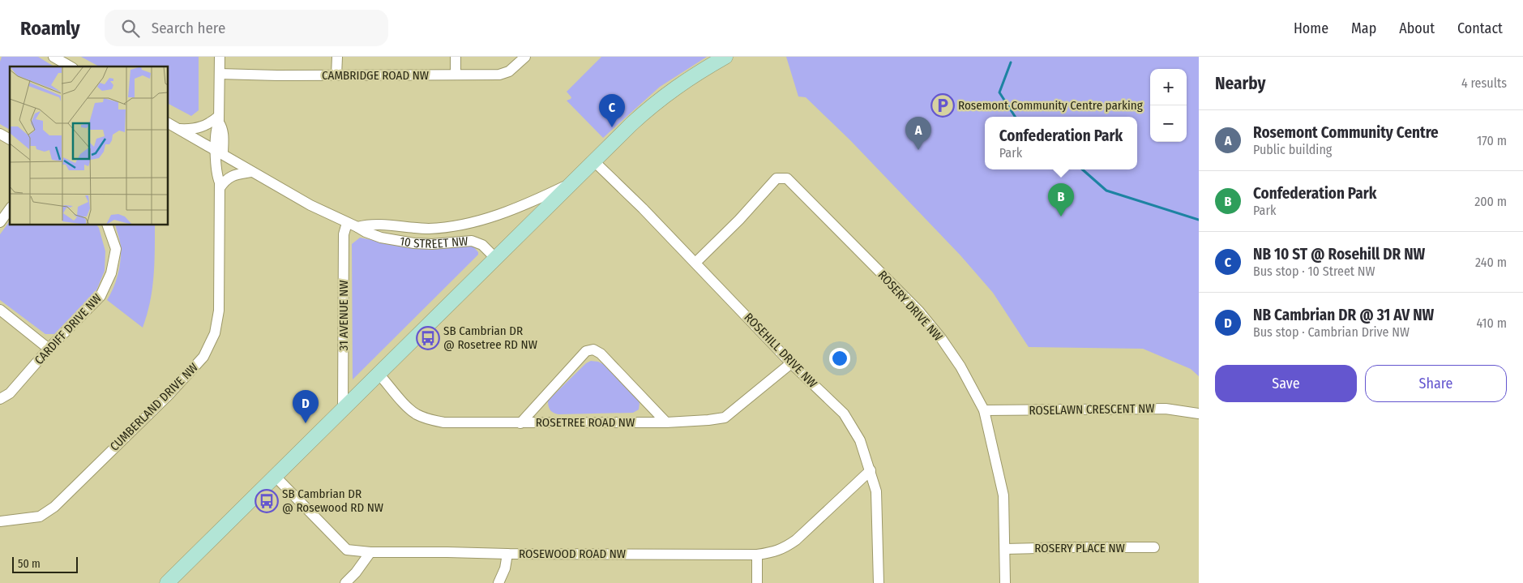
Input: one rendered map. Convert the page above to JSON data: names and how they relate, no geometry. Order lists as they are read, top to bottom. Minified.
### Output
{"streets":{"street":["CAMBRIDGE ROAD NW","10 STREET NW","ROSERY DRIVE NW","31 AVENUE NW","CARDIFF DRIVE NW","ROSEHILL DRIVE NW","CUMBERLAND DRIVE NW","ROSELAWN CRESCENT NW","ROSETREE ROAD NW","ROSERY PLACE NW","ROSEWOOD ROAD NW"]},"crossings":[["CAMBRIDGE ROAD NW","CUMBERLAND DRIVE NW"],["10 STREET NW","31 AVENUE NW"],["10 STREET NW","ROSEHILL DRIVE NW"],["10 STREET NW","CUMBERLAND DRIVE NW"],["ROSERY DRIVE NW","ROSEHILL DRIVE NW"],["ROSERY DRIVE NW","ROSELAWN CRESCENT NW"],["ROSERY DRIVE NW","ROSERY PLACE NW"],["ROSEHILL DRIVE NW","ROSETREE ROAD NW"],["ROSEHILL DRIVE NW","ROSEWOOD ROAD NW"]],"places":{"parking":["Rosemont Community Centre parking"],"bus stop":["SB Cambrian DR @ Rosetree RD NW","SB Cambrian DR @ Rosewood RD NW"]},"scale_bar":"50 m","page":{"header":"Roamly","search":"Search here","nav":["Home","Map","About","Contact"],"heading":["Nearby","4 results"],"map_buttons":["+","−"],"pins":["C","A","B","D"],"list":[{"mark":"A","name":"Rosemont Community Centre","note":"Public building","value":"170 m"},{"mark":"B","name":"Confederation Park","note":"Park","value":"200 m"},{"mark":"C","name":"NB 10 ST @ Rosehill DR NW","note":"Bus stop · 10 Street NW","value":"240 m"},{"mark":"D","name":"NB Cambrian DR @ 31 AV NW","note":"Bus stop · Cambrian Drive NW","value":"410 m"}],"popup":["Confederation Park","Park"],"buttons":["Save","Share"],"scale":"50 m"}}
